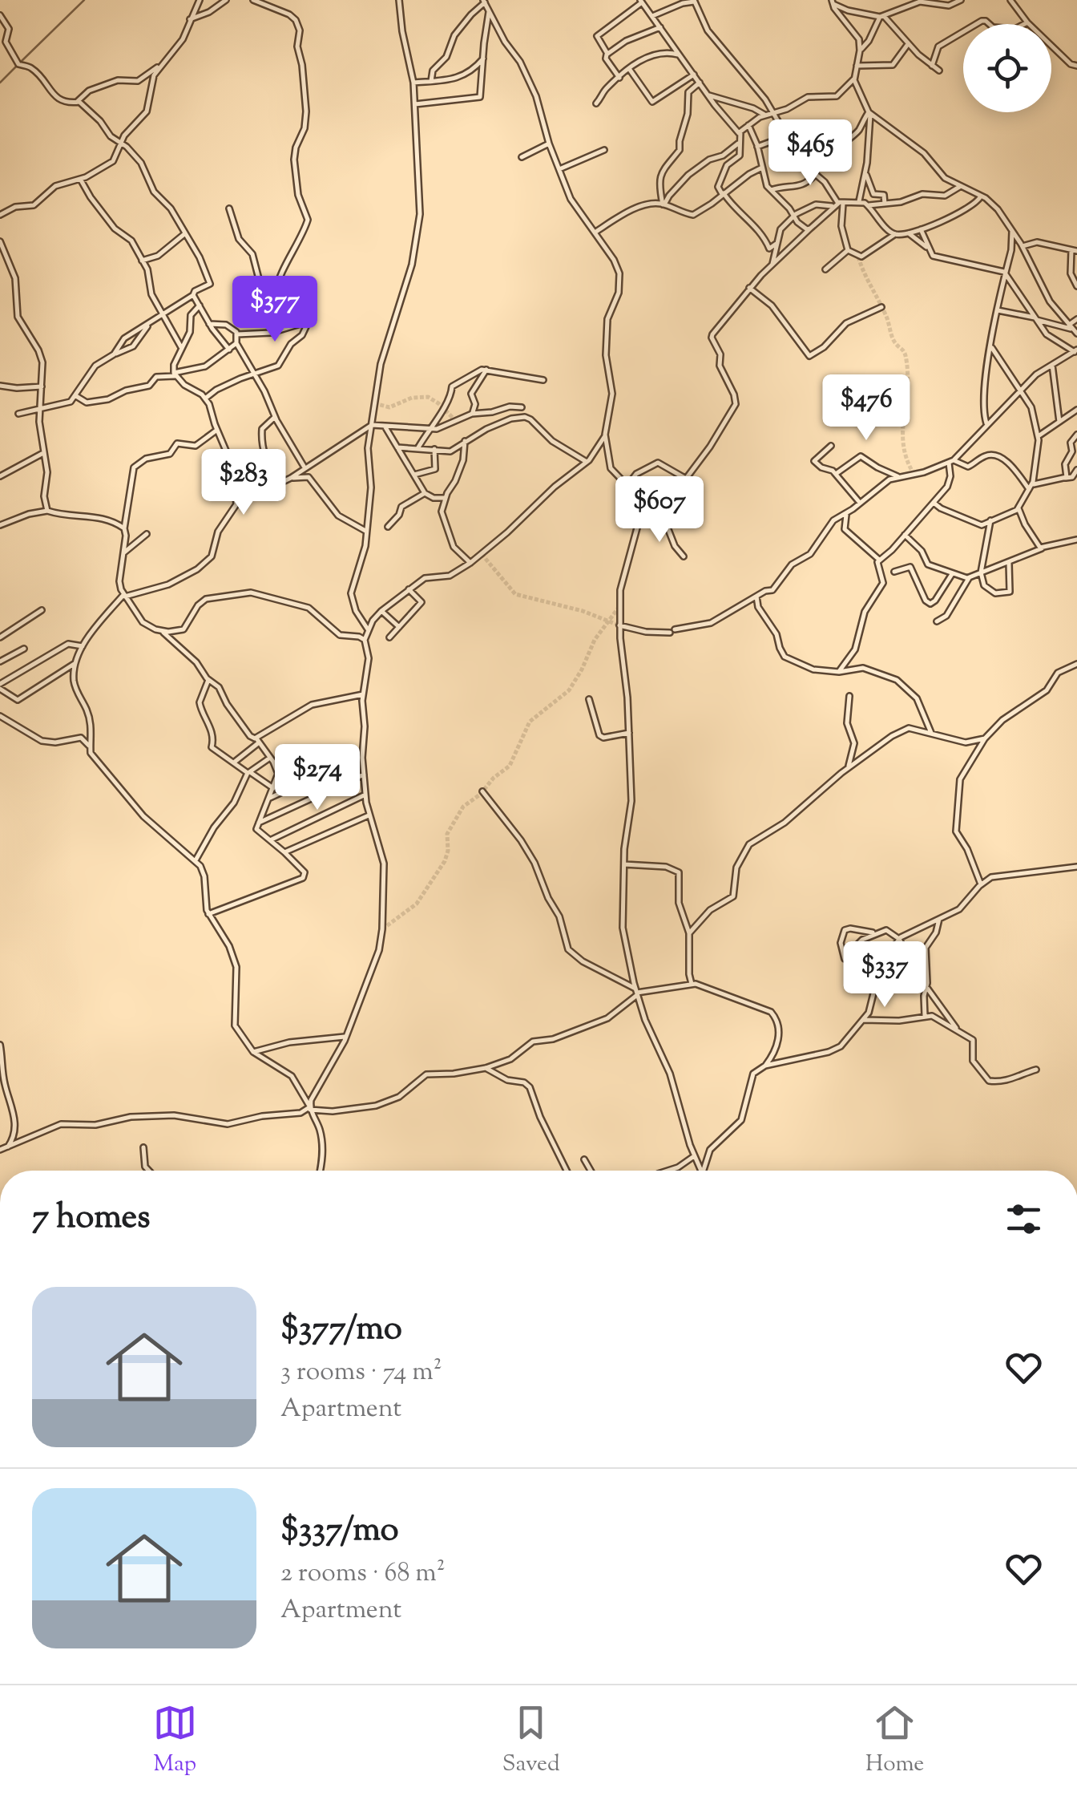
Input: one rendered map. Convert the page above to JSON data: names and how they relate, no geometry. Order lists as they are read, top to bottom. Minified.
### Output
{"page":{"price":["$465","$377","$476","$283","$607","$274","$337"],"heading":"7 homes","list":[{"name":"$377/mo","note":"3 rooms · 74 m² · Apartment"},{"name":"$337/mo","note":"2 rooms · 68 m² · Apartment"}],"tabs":["Map","Saved","Home"]}}
